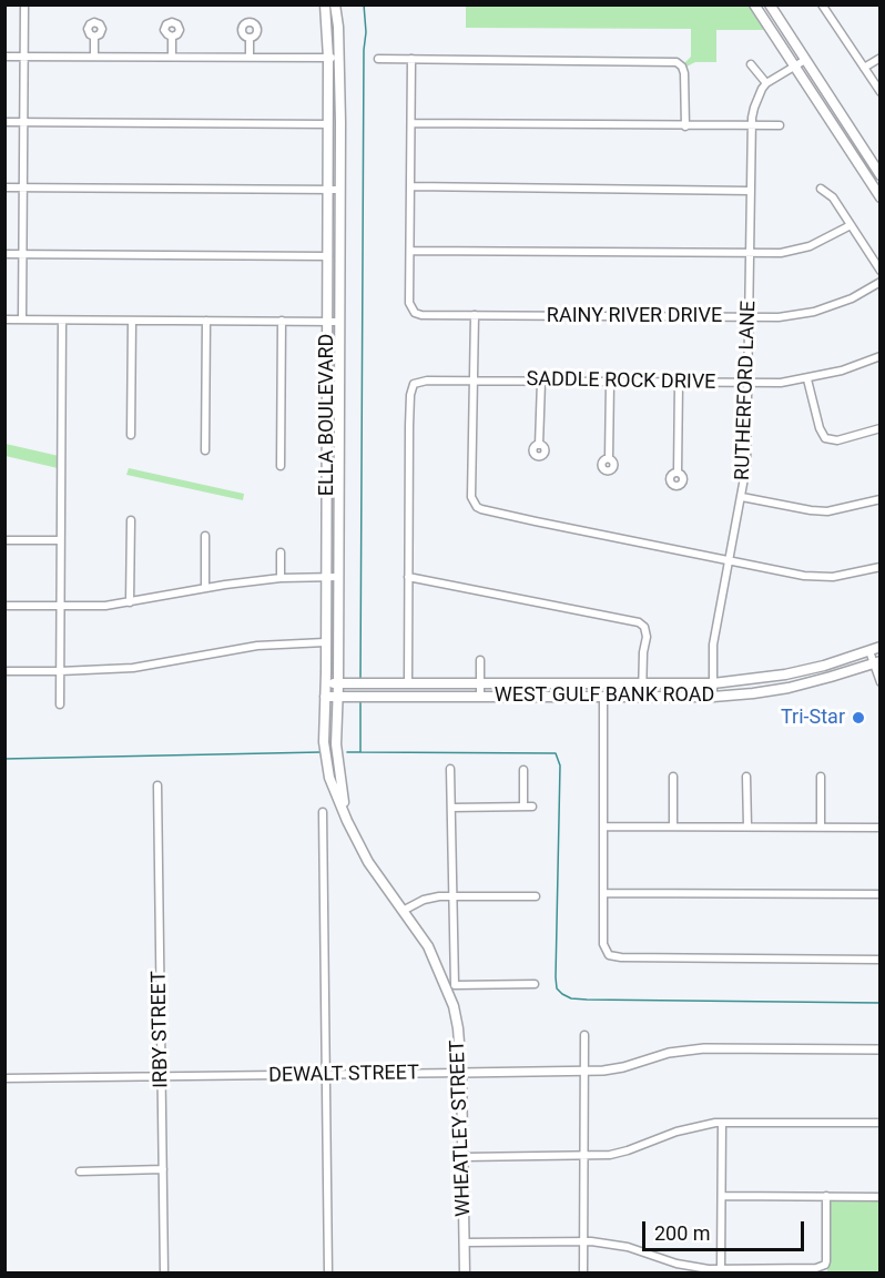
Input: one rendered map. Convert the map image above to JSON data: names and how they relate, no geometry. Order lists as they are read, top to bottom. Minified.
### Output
{"streets":{"main road":["ELLA BOULEVARD","WEST GULF BANK ROAD","WHEATLEY STREET"],"street":["RAINY RIVER DRIVE","SADDLE ROCK DRIVE","RUTHERFORD LANE","IRBY STREET","DEWALT STREET"]},"crossings":[["RAINY RIVER DRIVE","RUTHERFORD LANE"],["SADDLE ROCK DRIVE","RUTHERFORD LANE"],["RUTHERFORD LANE","WEST GULF BANK ROAD"],["ELLA BOULEVARD","WEST GULF BANK ROAD"],["ELLA BOULEVARD","WHEATLEY STREET"],["IRBY STREET","DEWALT STREET"],["DEWALT STREET","WHEATLEY STREET"]],"places":["Tri-Star"],"scale_bar":"200 m"}
